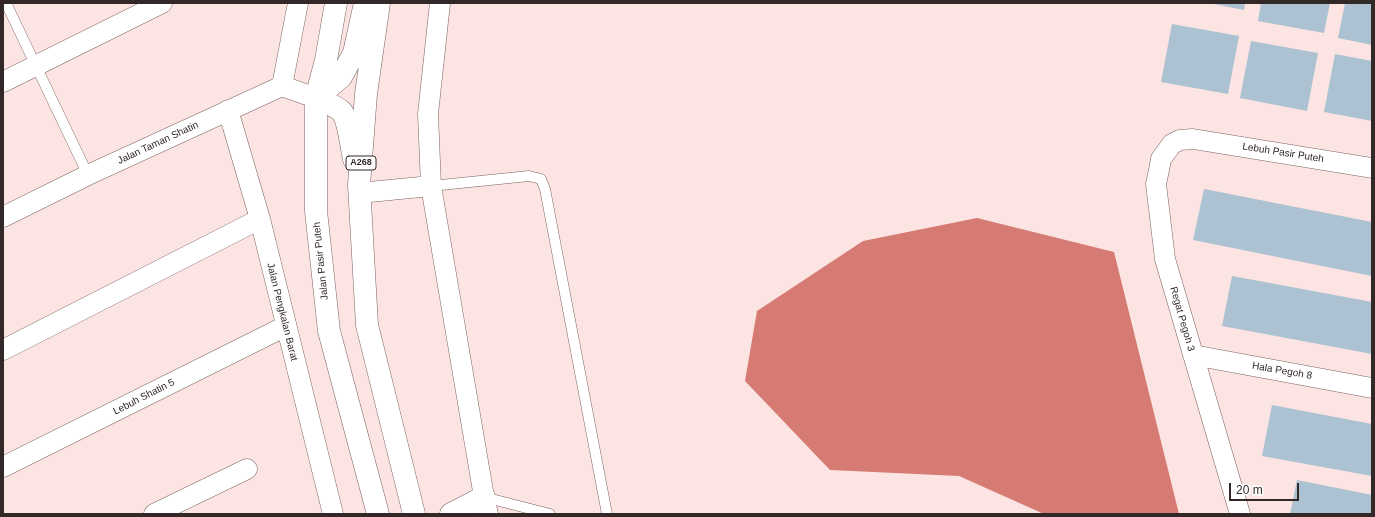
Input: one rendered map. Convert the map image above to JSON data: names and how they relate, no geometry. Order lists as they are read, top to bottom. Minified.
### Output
{"streets":{"main road":["A268","Jalan Pasir Puteh"],"street":["Jalan Taman Shatin","Lebuh Pasir Puteh","Jalan Pengkalan Barat","Regat Pegoh 3","Hala Pegoh 8","Lebuh Shatin 5"]},"crossings":[["Jalan Taman Shatin","Jalan Pengkalan Barat"],["Lebuh Pasir Puteh","Regat Pegoh 3"],["Jalan Pengkalan Barat","Lebuh Shatin 5"],["Regat Pegoh 3","Hala Pegoh 8"]],"scale_bar":"20 m"}
